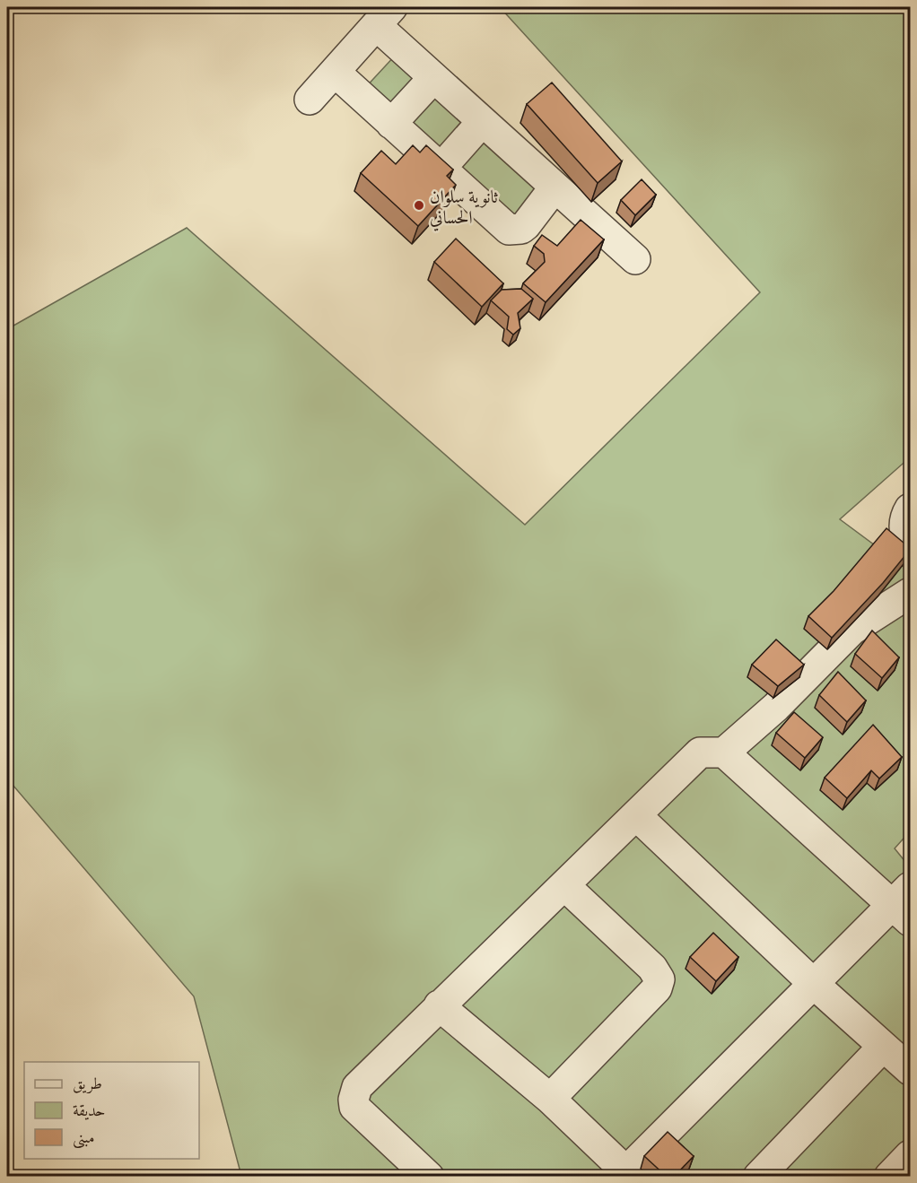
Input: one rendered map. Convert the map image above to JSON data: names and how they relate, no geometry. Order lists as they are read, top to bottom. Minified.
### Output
{"places":["ثانوية سلوان الحساني"],"legend":["طريق","حديقة","مبنى"]}
